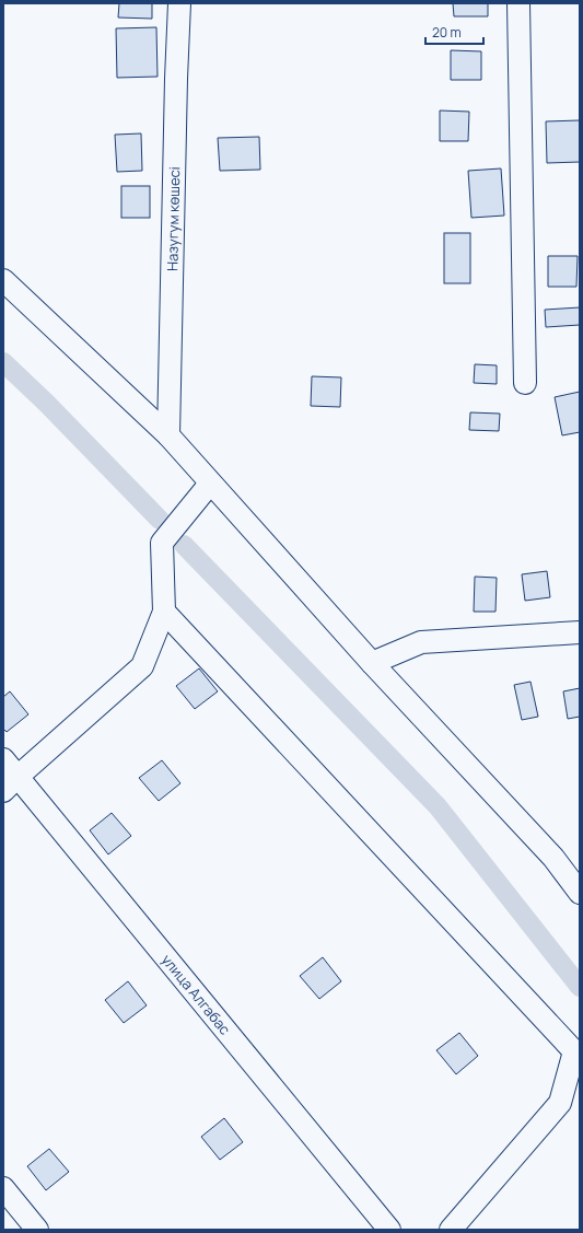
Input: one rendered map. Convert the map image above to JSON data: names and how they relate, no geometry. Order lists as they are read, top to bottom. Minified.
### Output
{"streets":{"street":["Назугум көшесі","улица Алгабас"]},"scale_bar":"20 m"}
